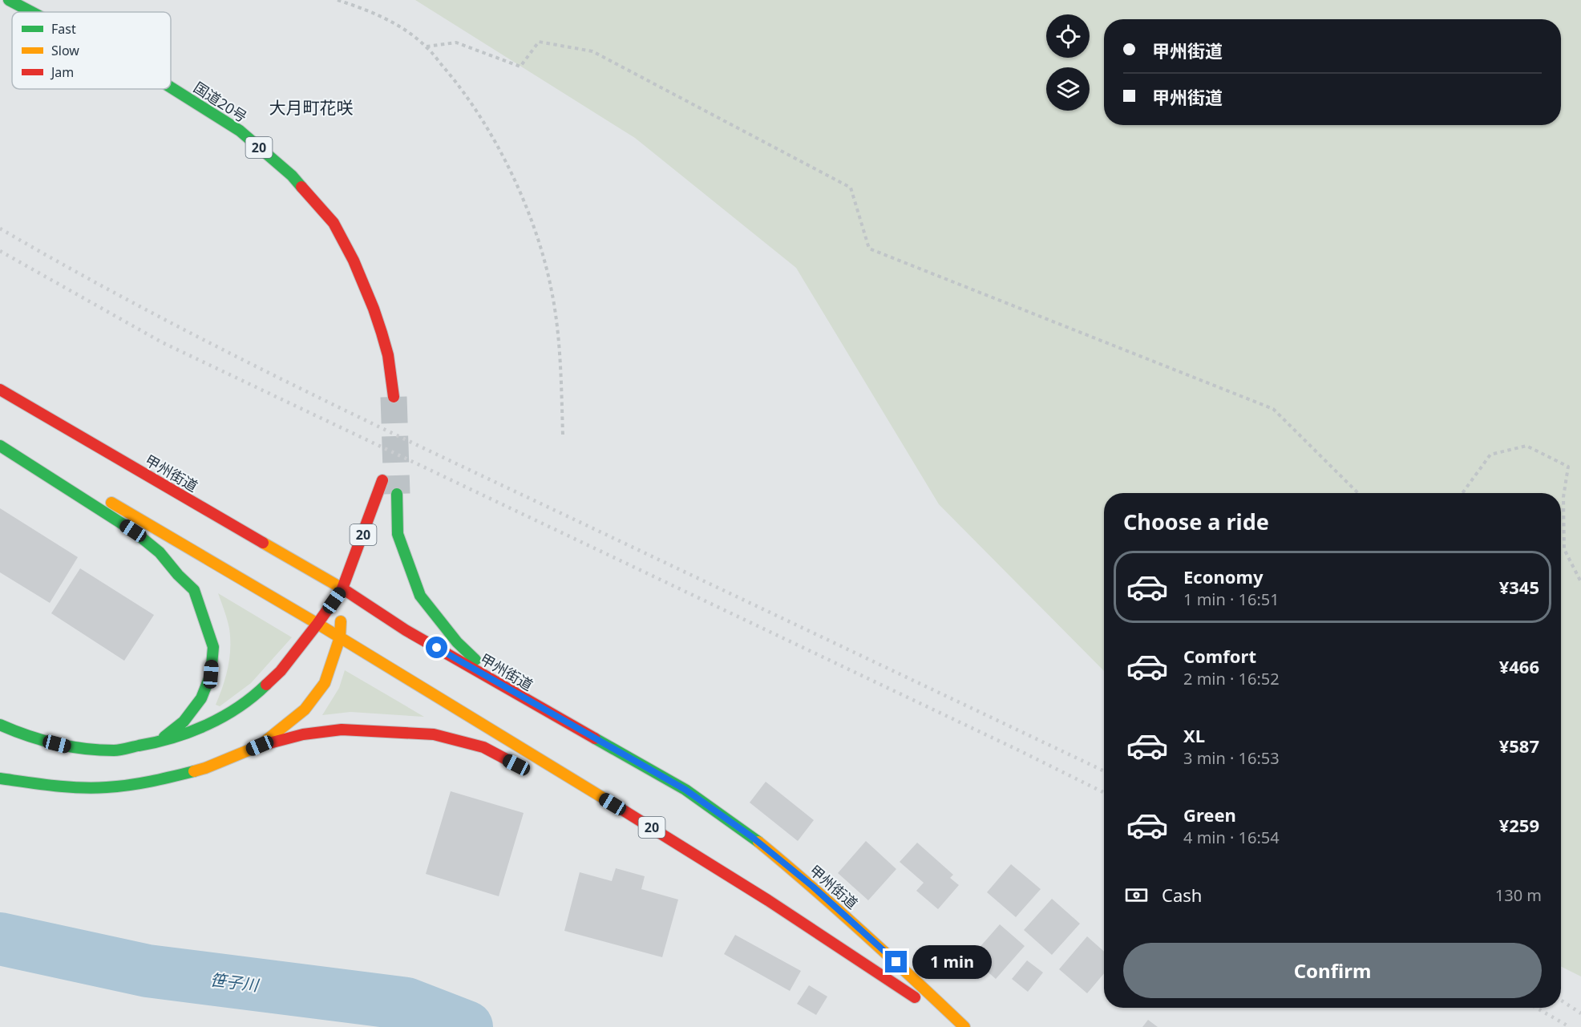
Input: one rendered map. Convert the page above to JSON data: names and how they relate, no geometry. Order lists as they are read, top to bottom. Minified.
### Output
{"streets":{"main road":["国道20号","20","甲州街道"]},"crossings":[["20","甲州街道"]],"districts":["大月町花咲"],"water":["笹子川"],"legend":["Fast","Slow","Jam"],"page":{"banner":["甲州街道","甲州街道"],"heading":"Choose a ride","list":[{"name":"Economy","note":"1 min · 16:51","value":"¥345"},{"name":"Comfort","note":"2 min · 16:52","value":"¥466"},{"name":"XL","note":"3 min · 16:53","value":"¥587"},{"name":"Green","note":"4 min · 16:54","value":"¥259"}],"pay":["Cash","130 m"],"buttons":"Confirm","bubble":"1 min"}}
